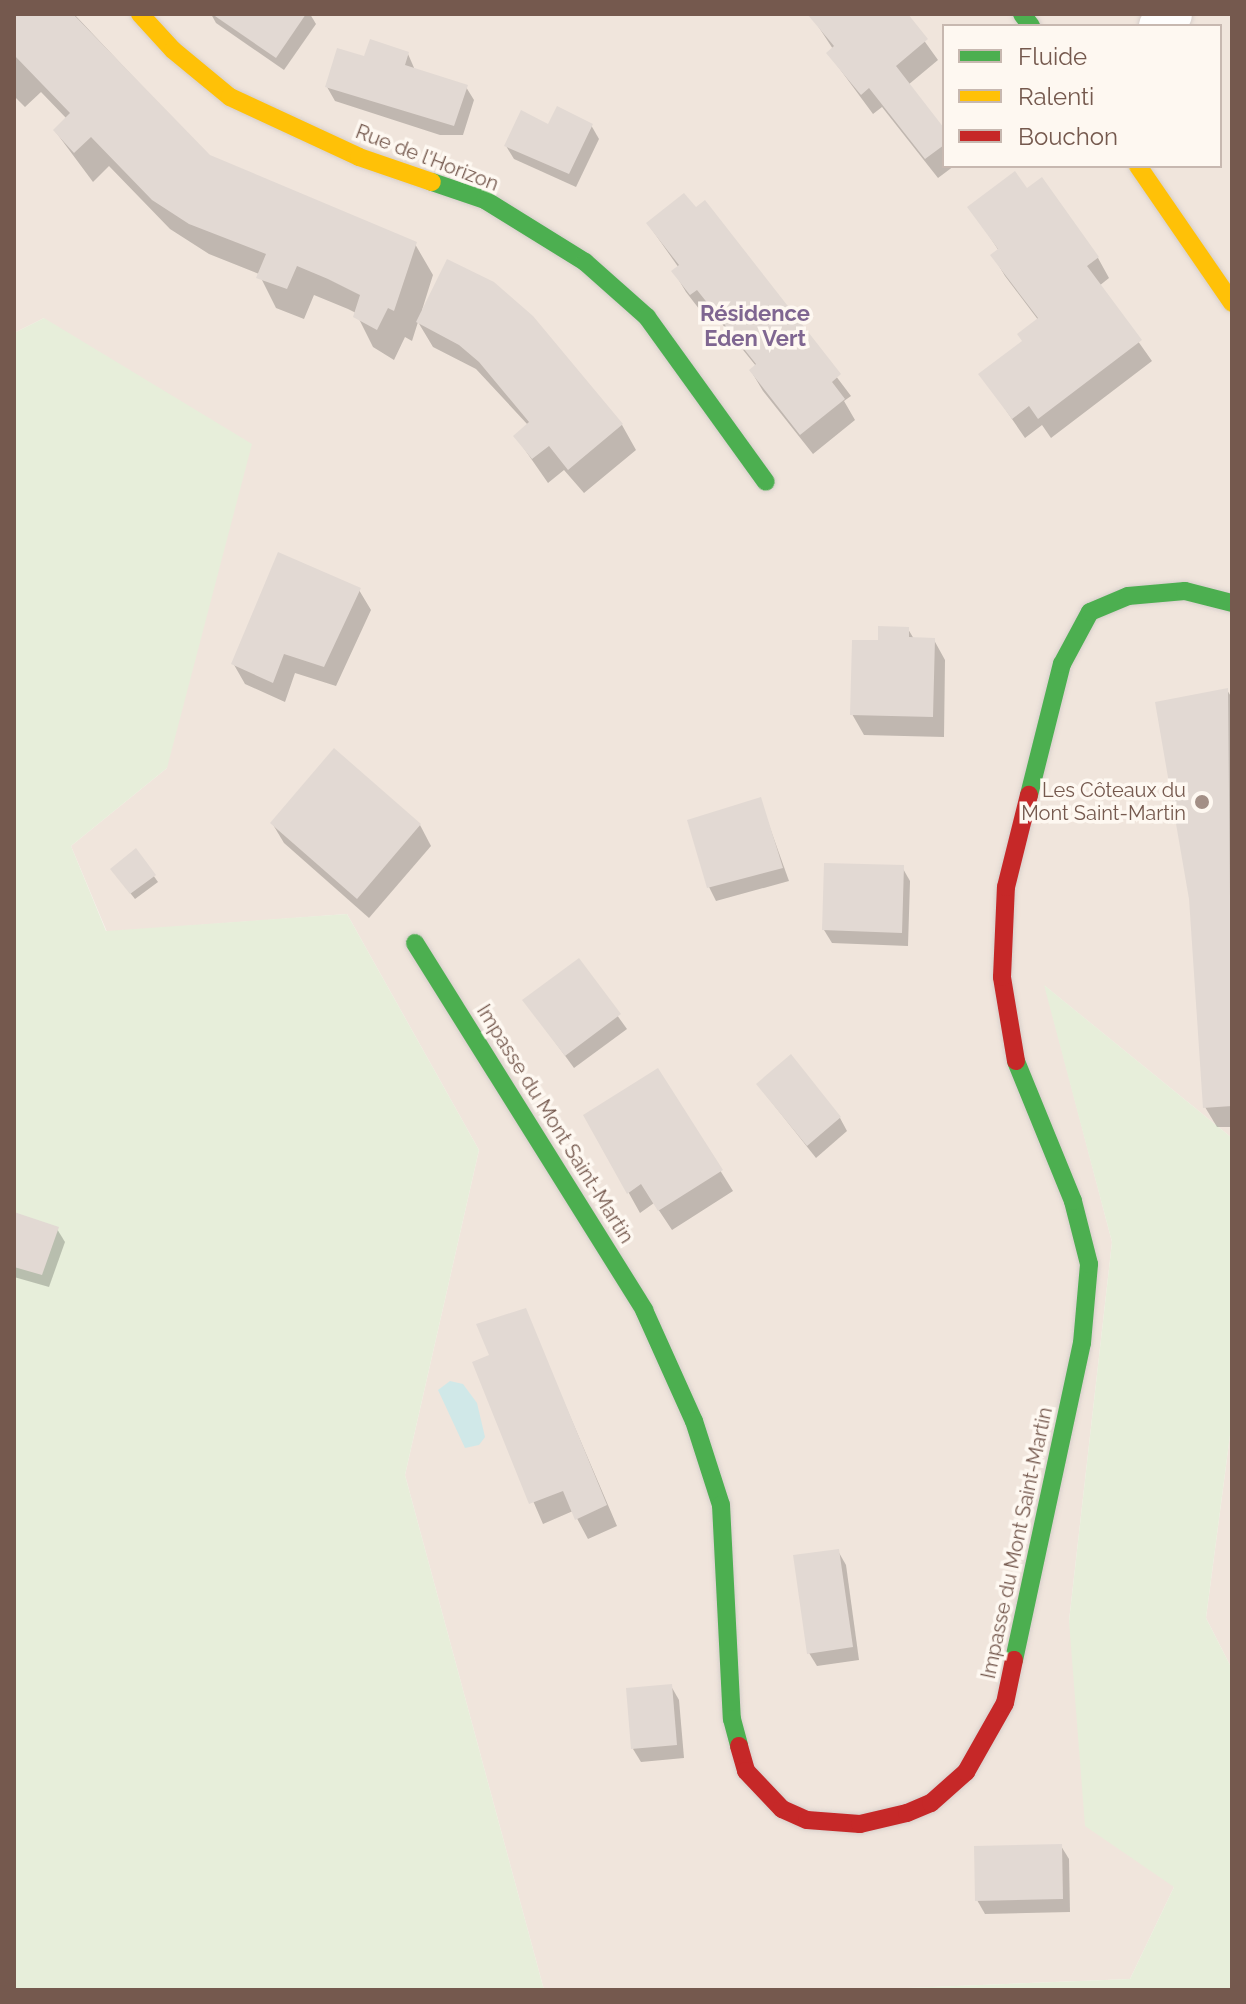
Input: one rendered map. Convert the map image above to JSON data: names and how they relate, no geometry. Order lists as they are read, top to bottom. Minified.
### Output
{"streets":{"street":["Rue de l'Horizon","Impasse du Mont Saint-Martin"]},"districts":["Résidence Eden Vert"],"places":["Les Côteaux du Mont Saint-Martin"],"legend":["Fluide","Ralenti","Bouchon"]}
